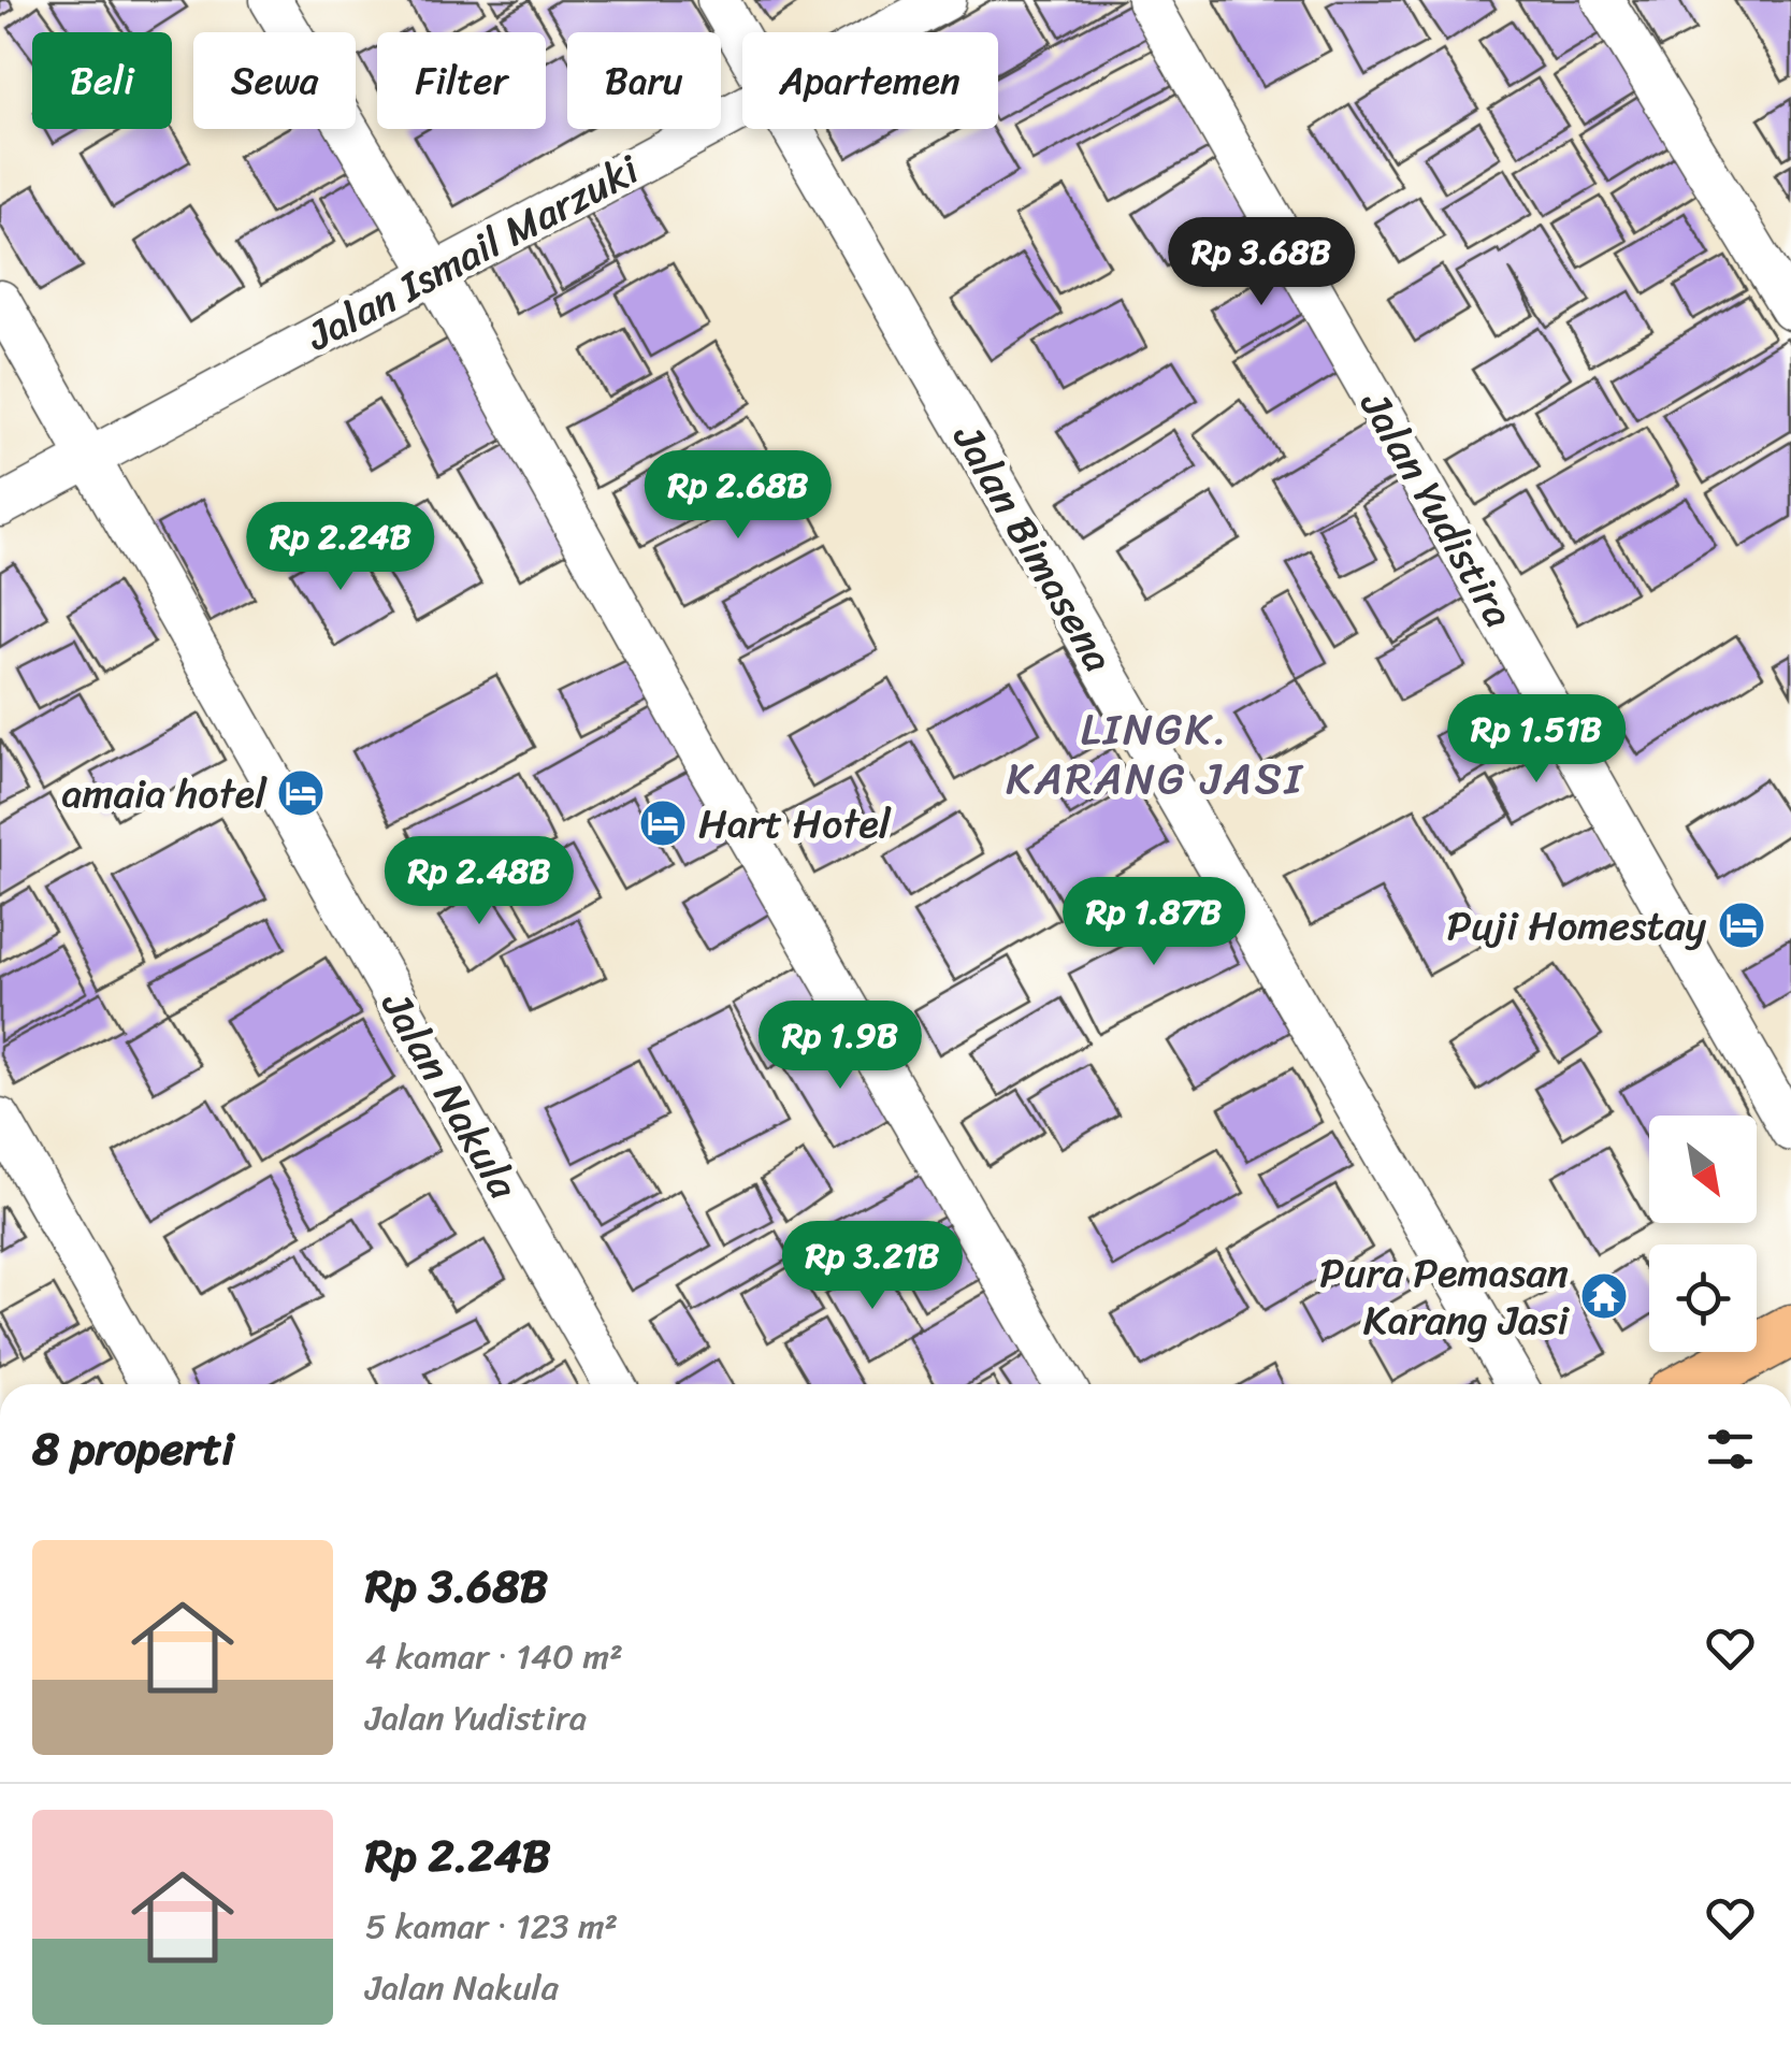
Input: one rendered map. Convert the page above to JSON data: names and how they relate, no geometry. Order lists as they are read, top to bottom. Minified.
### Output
{"streets":{"street":["Jalan Ismail Marzuki","Jalan Yudistira","Jalan Bimasena","Jalan Nakula"]},"crossings":[["Jalan Ismail Marzuki","Jalan Nakula"]],"districts":["LINGK. KARANG JASI"],"places":{"hotel":["amaia hotel","Hart Hotel","Puji Homestay"],"temple":["Pura Pemasan Karang Jasi"]},"north":"bottom right","page":{"chip":["Beli","Sewa","Filter","Baru","Apartemen"],"price":["Rp 3.68B","Rp 2.68B","Rp 2.24B","Rp 1.51B","Rp 2.48B","Rp 1.87B","Rp 1.9B","Rp 3.21B"],"heading":"8 properti","list":[{"name":"Rp 3.68B","note":"4 kamar · 140 m² · Jalan Yudistira"},{"name":"Rp 2.24B","note":"5 kamar · 123 m² · Jalan Nakula"}]}}
